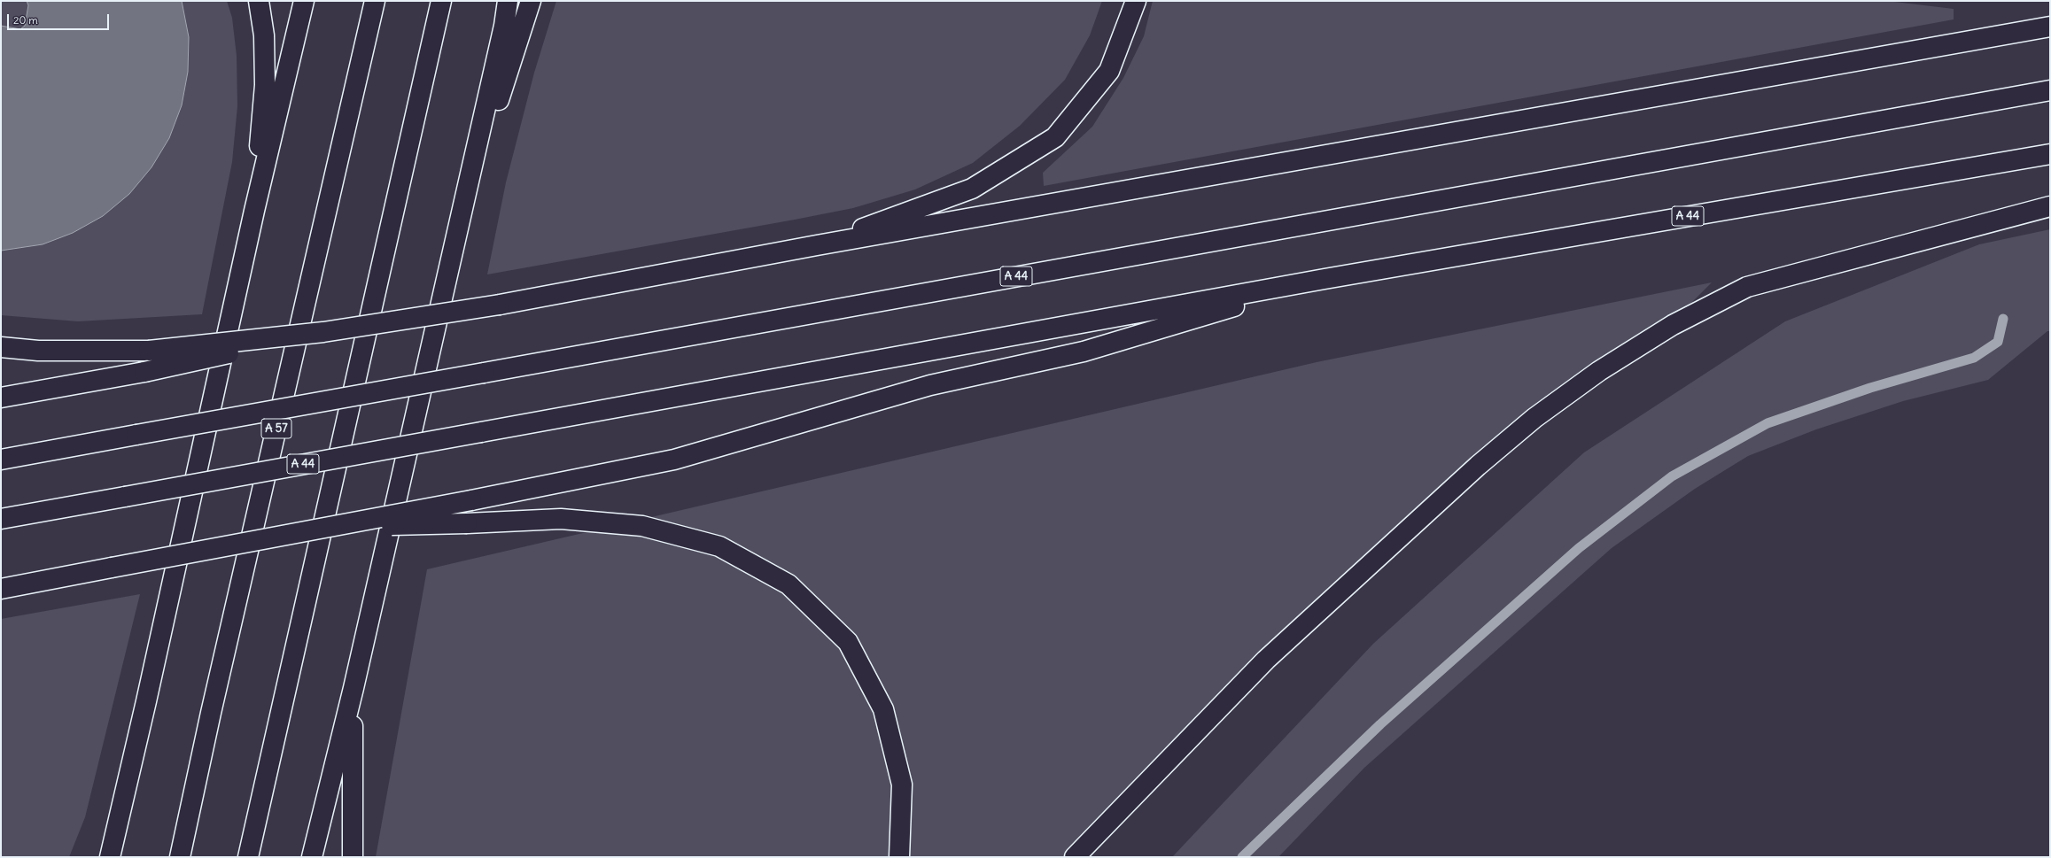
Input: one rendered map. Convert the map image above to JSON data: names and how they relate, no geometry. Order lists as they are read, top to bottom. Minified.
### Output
{"streets":{"highway":["A 44","A 57"]},"scale_bar":"20 m"}
